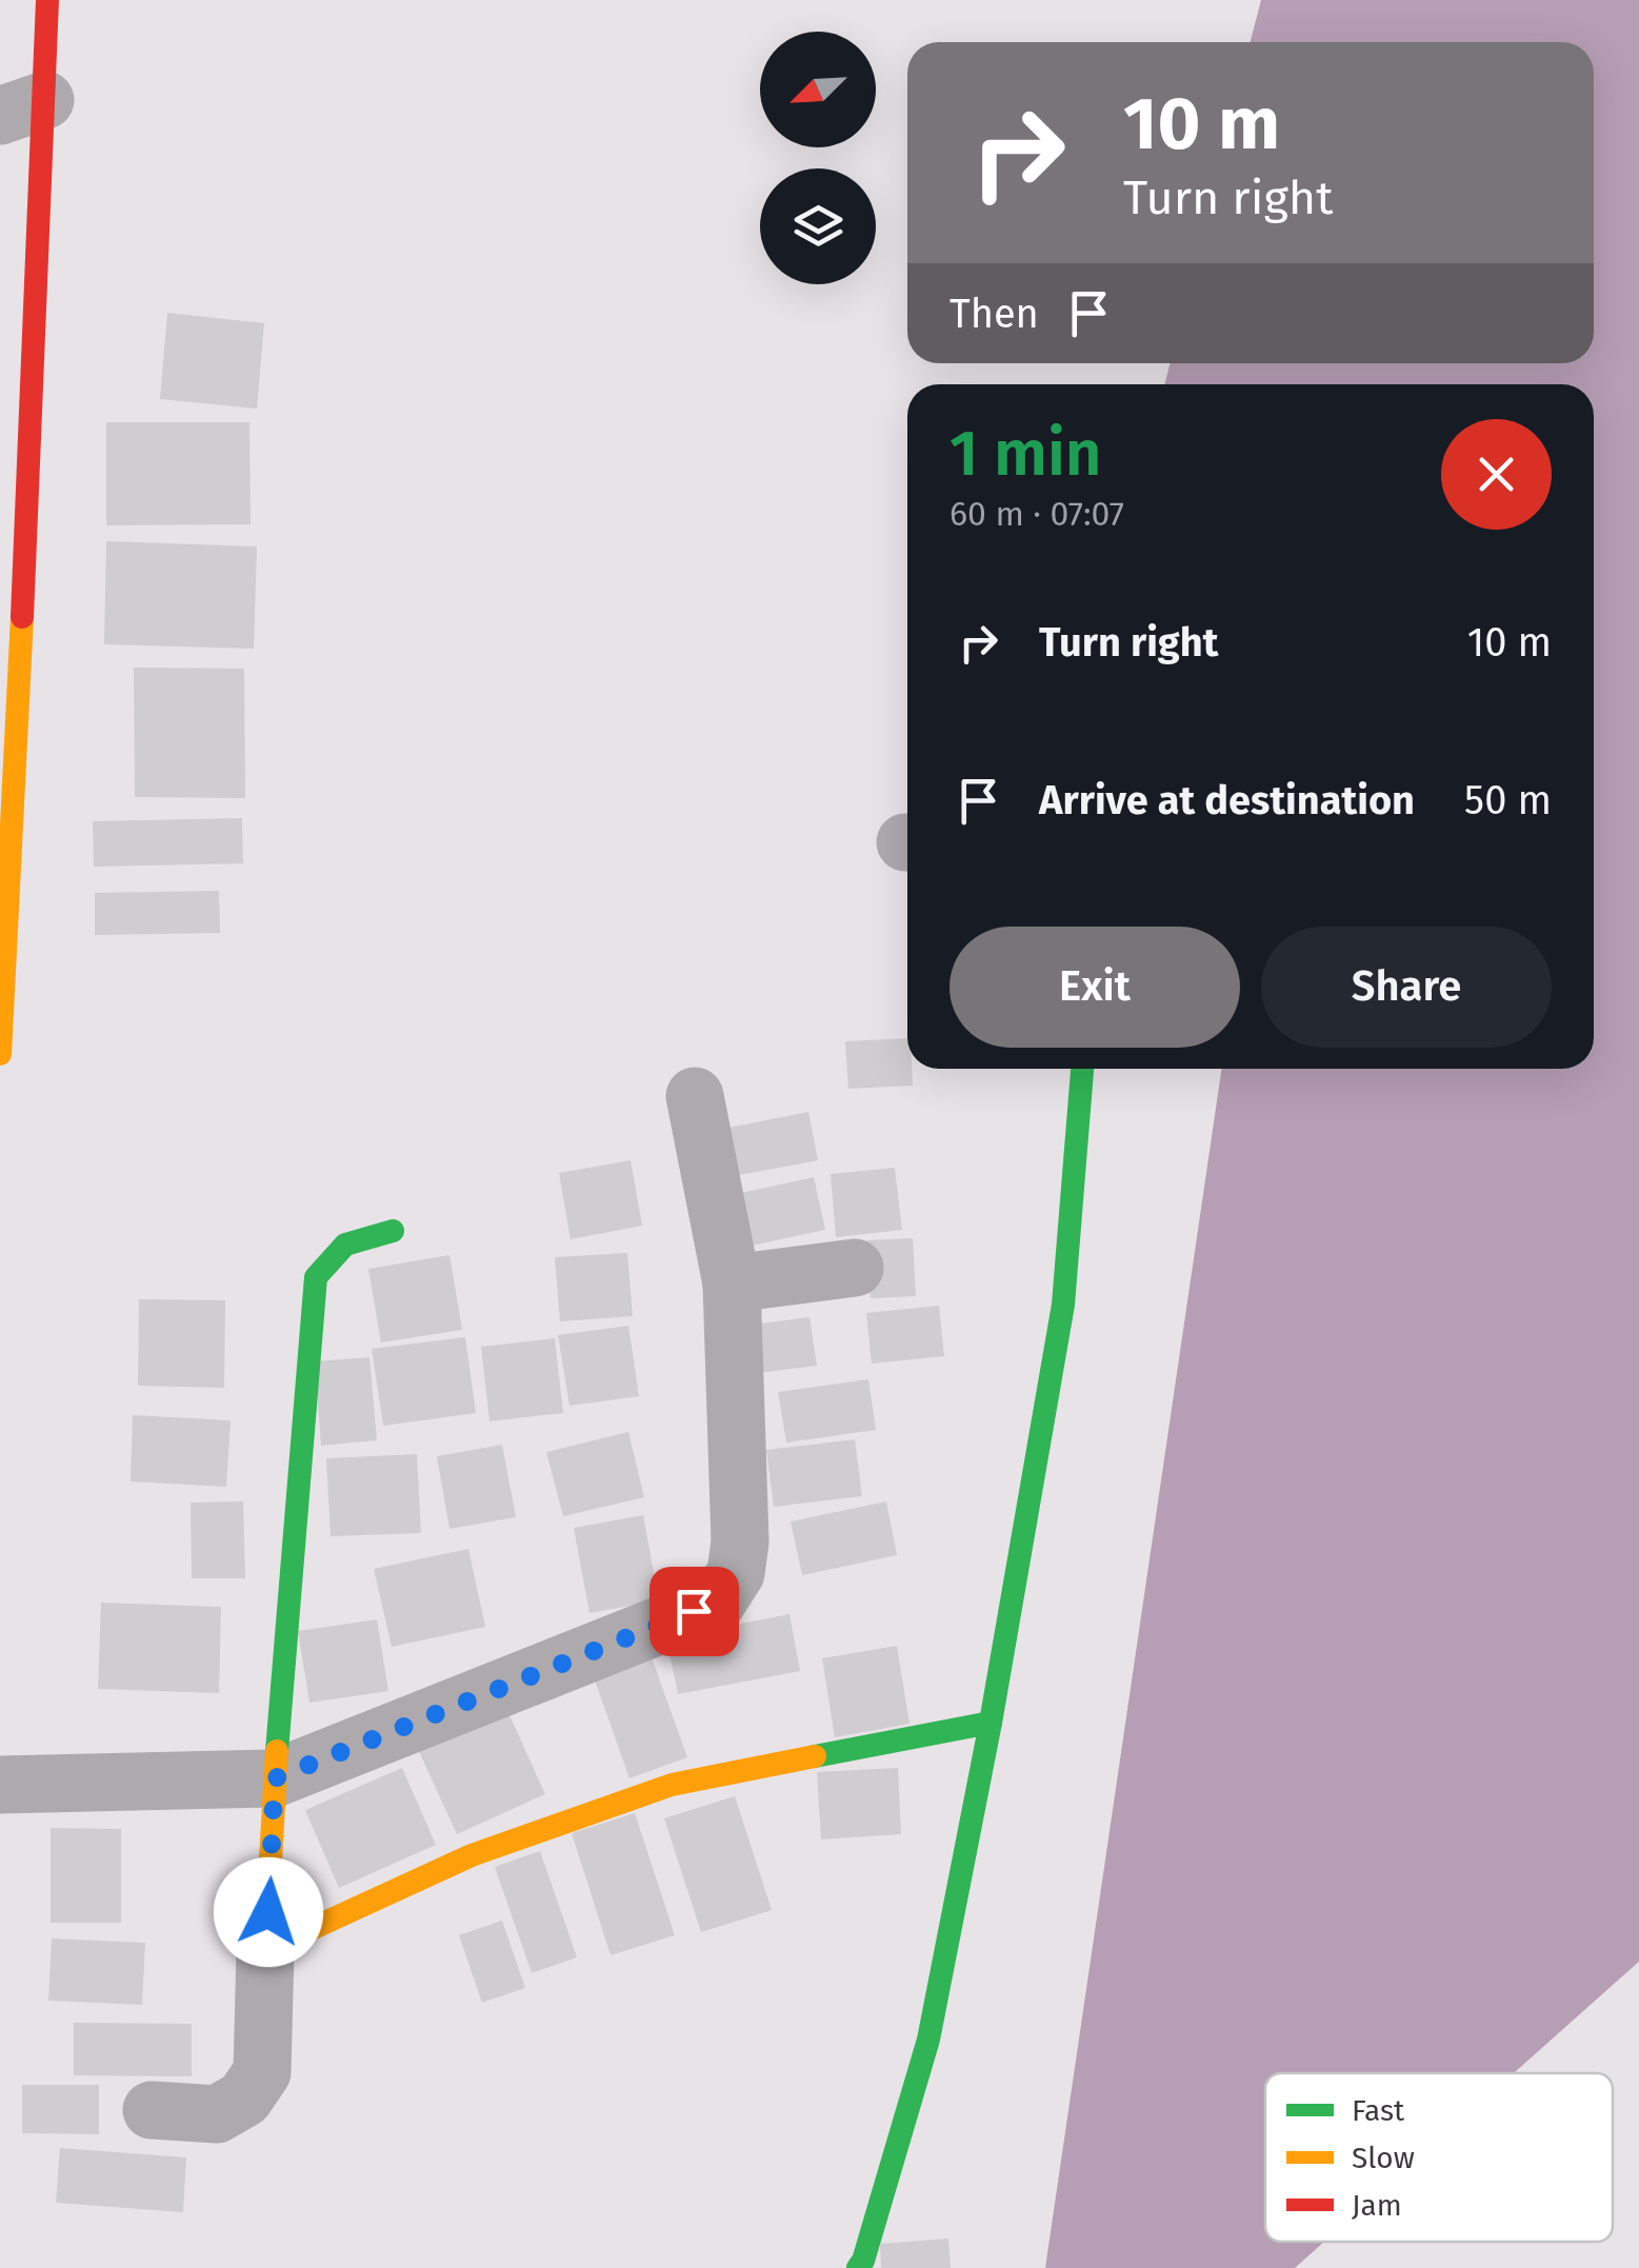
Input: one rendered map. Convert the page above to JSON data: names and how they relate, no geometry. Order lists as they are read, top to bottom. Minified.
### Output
{"legend":["Fast","Slow","Jam"],"north":"bottom left","page":{"turn":["10 m","Turn right"],"then":"Then","heading":["1 min","60 m · 07:07"],"list":[{"name":"Turn right","value":"10 m"},{"name":"Arrive at destination","value":"50 m"}],"buttons":["Exit","Share"]}}
